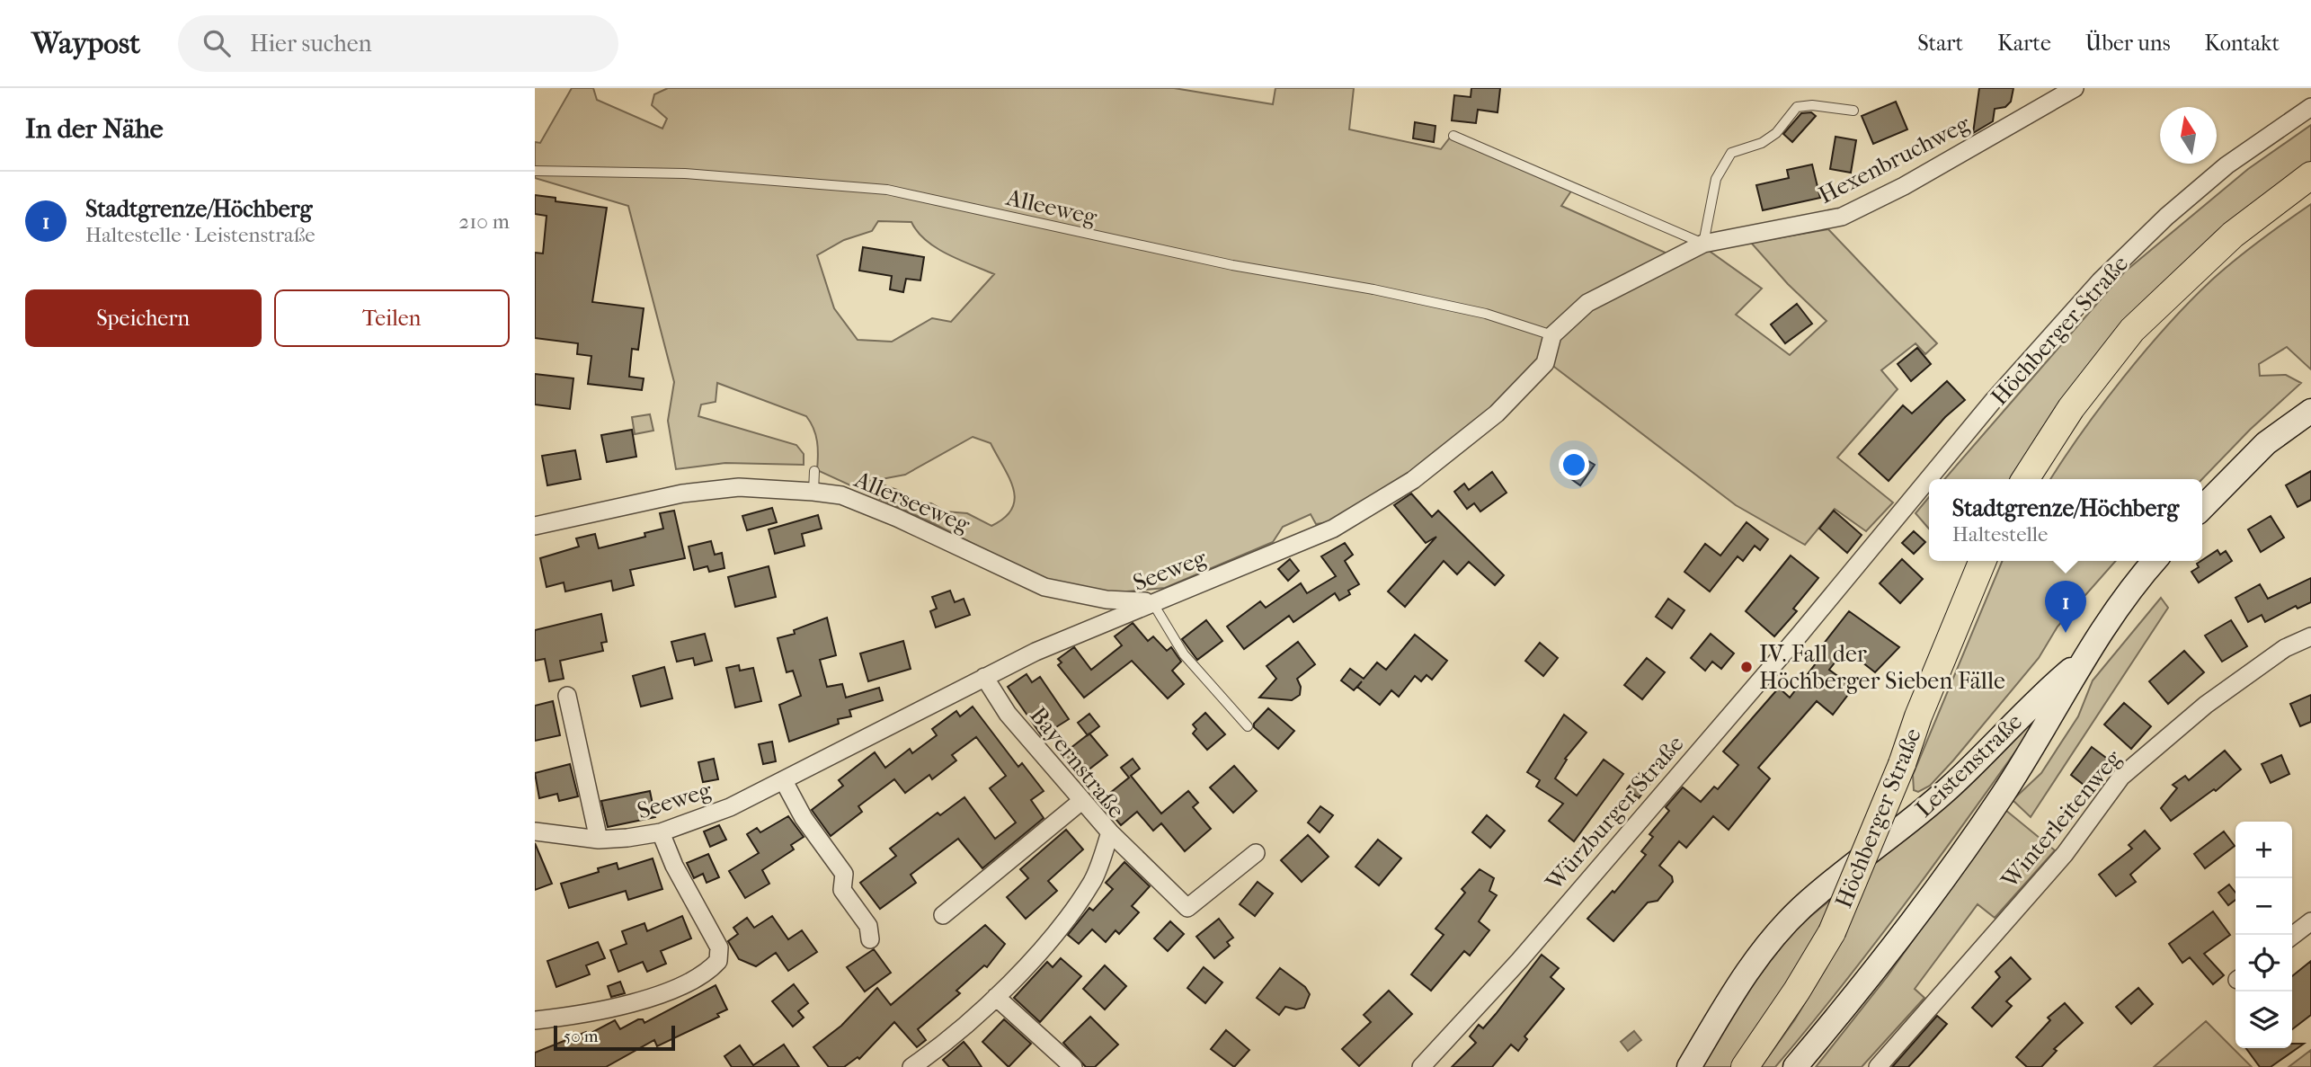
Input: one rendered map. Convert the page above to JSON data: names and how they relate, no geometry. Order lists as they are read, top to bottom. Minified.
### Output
{"streets":{"main road":["Höchberger Straße","Leistenstraße"],"street":["Hexenbruchweg","Allerseeweg","Seeweg","Bayernstraße","Würzburger Straße","Winterleitenweg"],"lane":["Alleeweg"]},"crossings":[["Hexenbruchweg","Alleeweg"],["Hexenbruchweg","Seeweg"],["Alleeweg","Seeweg"],["Höchberger Straße","Würzburger Straße"],["Allerseeweg","Seeweg"],["Seeweg","Bayernstraße"]],"places":["IV. Fall der Höchberger Sieben Fälle"],"scale_bar":"50 m","north":"top","page":{"header":"Waypost","search":"Hier suchen","nav":["Start","Karte","Über uns","Kontakt"],"heading":"In der Nähe","list":[{"mark":"1","name":"Stadtgrenze/Höchberg","note":"Haltestelle · Leistenstraße","value":"210 m"}],"buttons":["Speichern","Teilen"],"popup":["Stadtgrenze/Höchberg","Haltestelle"],"pins":"1","map_buttons":["+","−"],"scale":"50 m"}}
